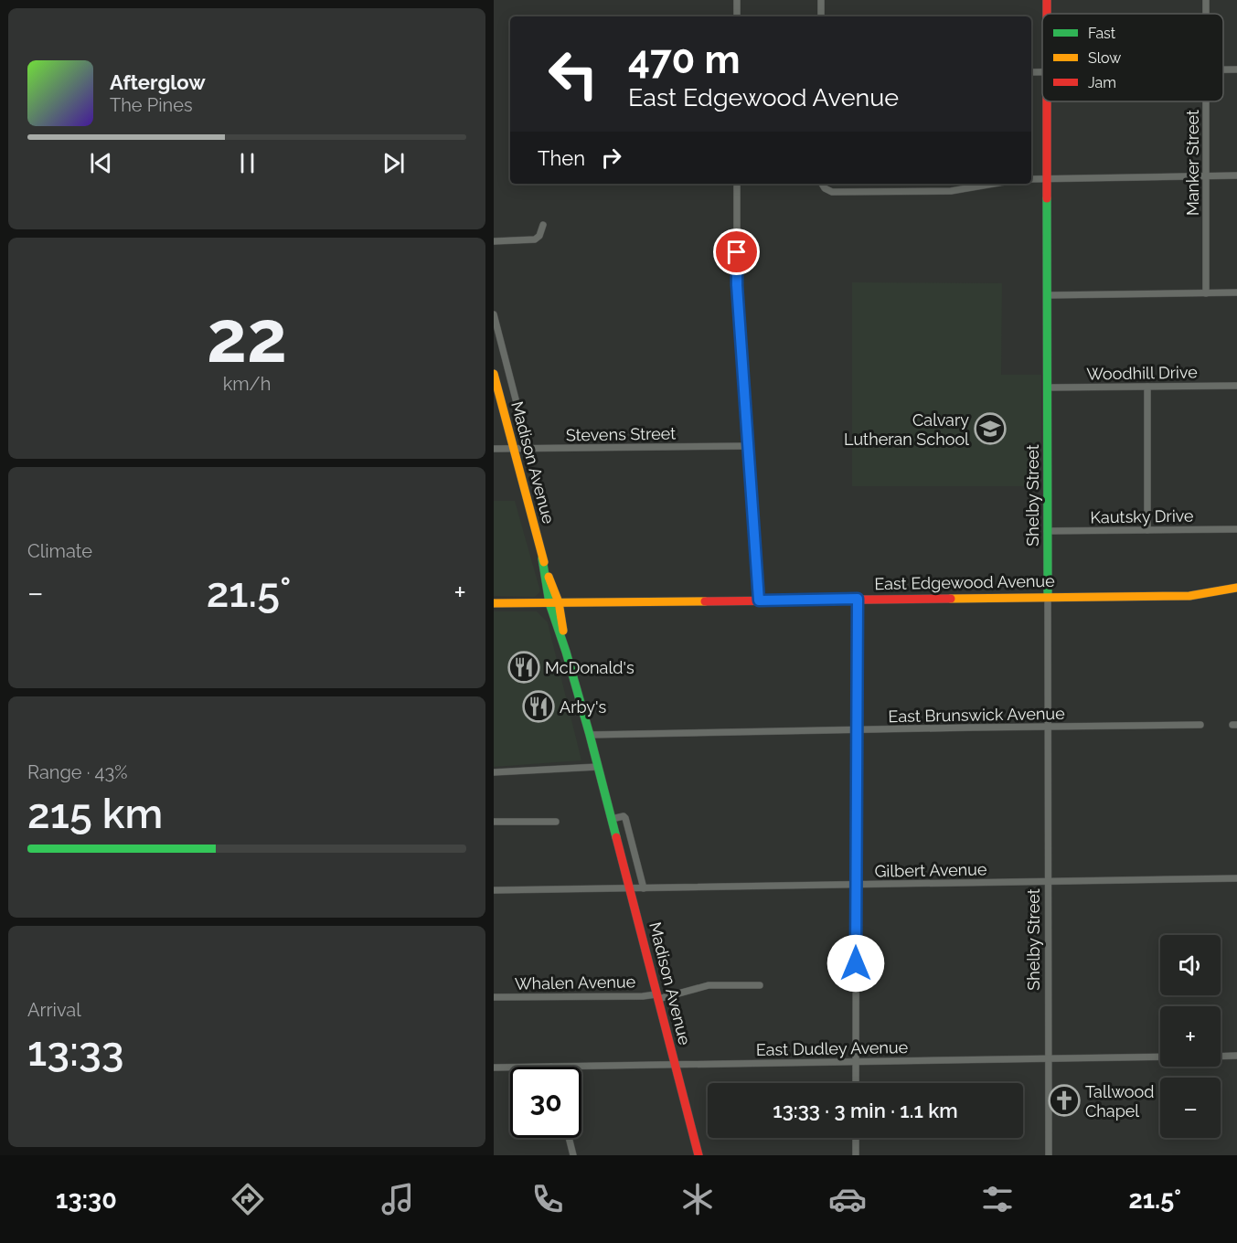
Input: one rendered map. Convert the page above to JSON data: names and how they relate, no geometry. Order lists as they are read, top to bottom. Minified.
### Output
{"streets":{"main road":["Madison Avenue","Shelby Street","East Edgewood Avenue"],"street":["Manker Street","Woodhill Drive","Stevens Street","Kautsky Drive","East Brunswick Avenue","Gilbert Avenue","Whalen Avenue","East Dudley Avenue"]},"crossings":[["Woodhill Drive","Shelby Street"],["Stevens Street","Madison Avenue"],["Madison Avenue","East Edgewood Avenue"],["Madison Avenue","East Brunswick Avenue"],["Madison Avenue","Gilbert Avenue"],["Madison Avenue","Whalen Avenue"],["Madison Avenue","East Dudley Avenue"],["Shelby Street","Kautsky Drive"],["Shelby Street","East Edgewood Avenue"],["Shelby Street","East Brunswick Avenue"],["Shelby Street","Gilbert Avenue"],["Shelby Street","East Dudley Avenue"]],"places":{"school or university":["Calvary Lutheran School"],"restaurant":["McDonald's","Arby's"],"church":["Tallwood Chapel"]},"legend":["Fast","Slow","Jam"],"page":{"turn":["470 m","East Edgewood Avenue"],"song":["Afterglow","The Pines"],"then":"Then","tile":[["22","km/h"],"Climate",["Range · 43%","215 km"],["Arrival","13:33"]],"heat":["−","21.5°","+"],"map_buttons":["+","−"],"limit":"30","trip":"13:33 · 3 min · 1.1 km","tabs":["13:30","21.5°"]}}
